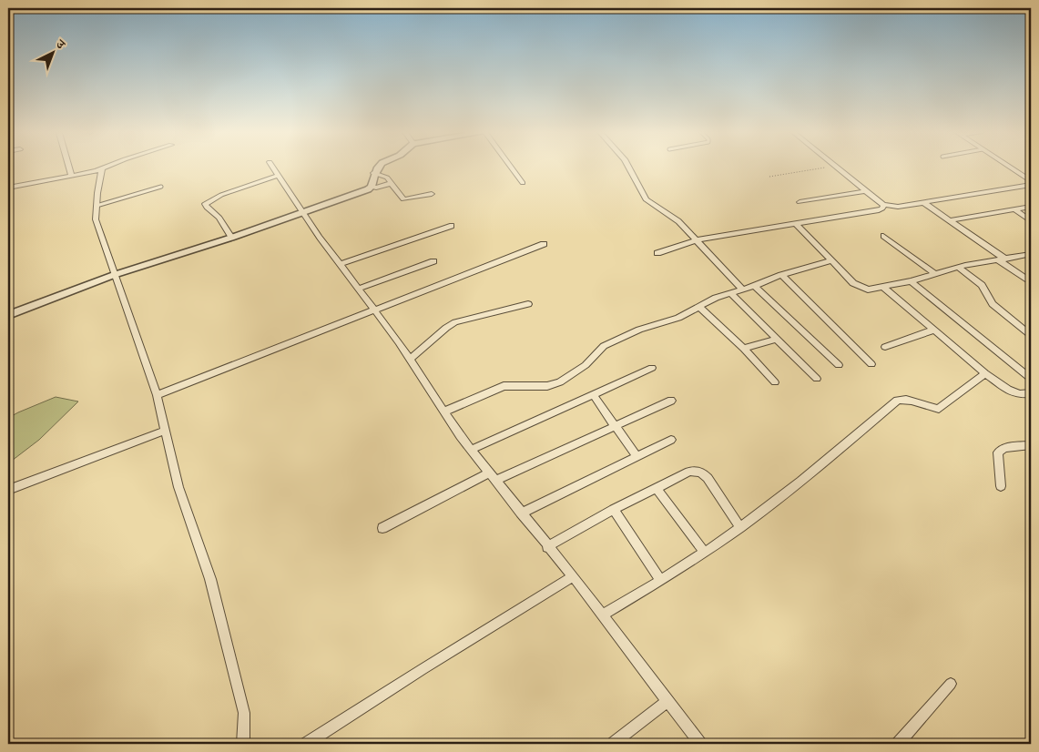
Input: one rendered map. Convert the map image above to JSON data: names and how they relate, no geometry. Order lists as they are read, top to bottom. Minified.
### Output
{"north":"top right"}
